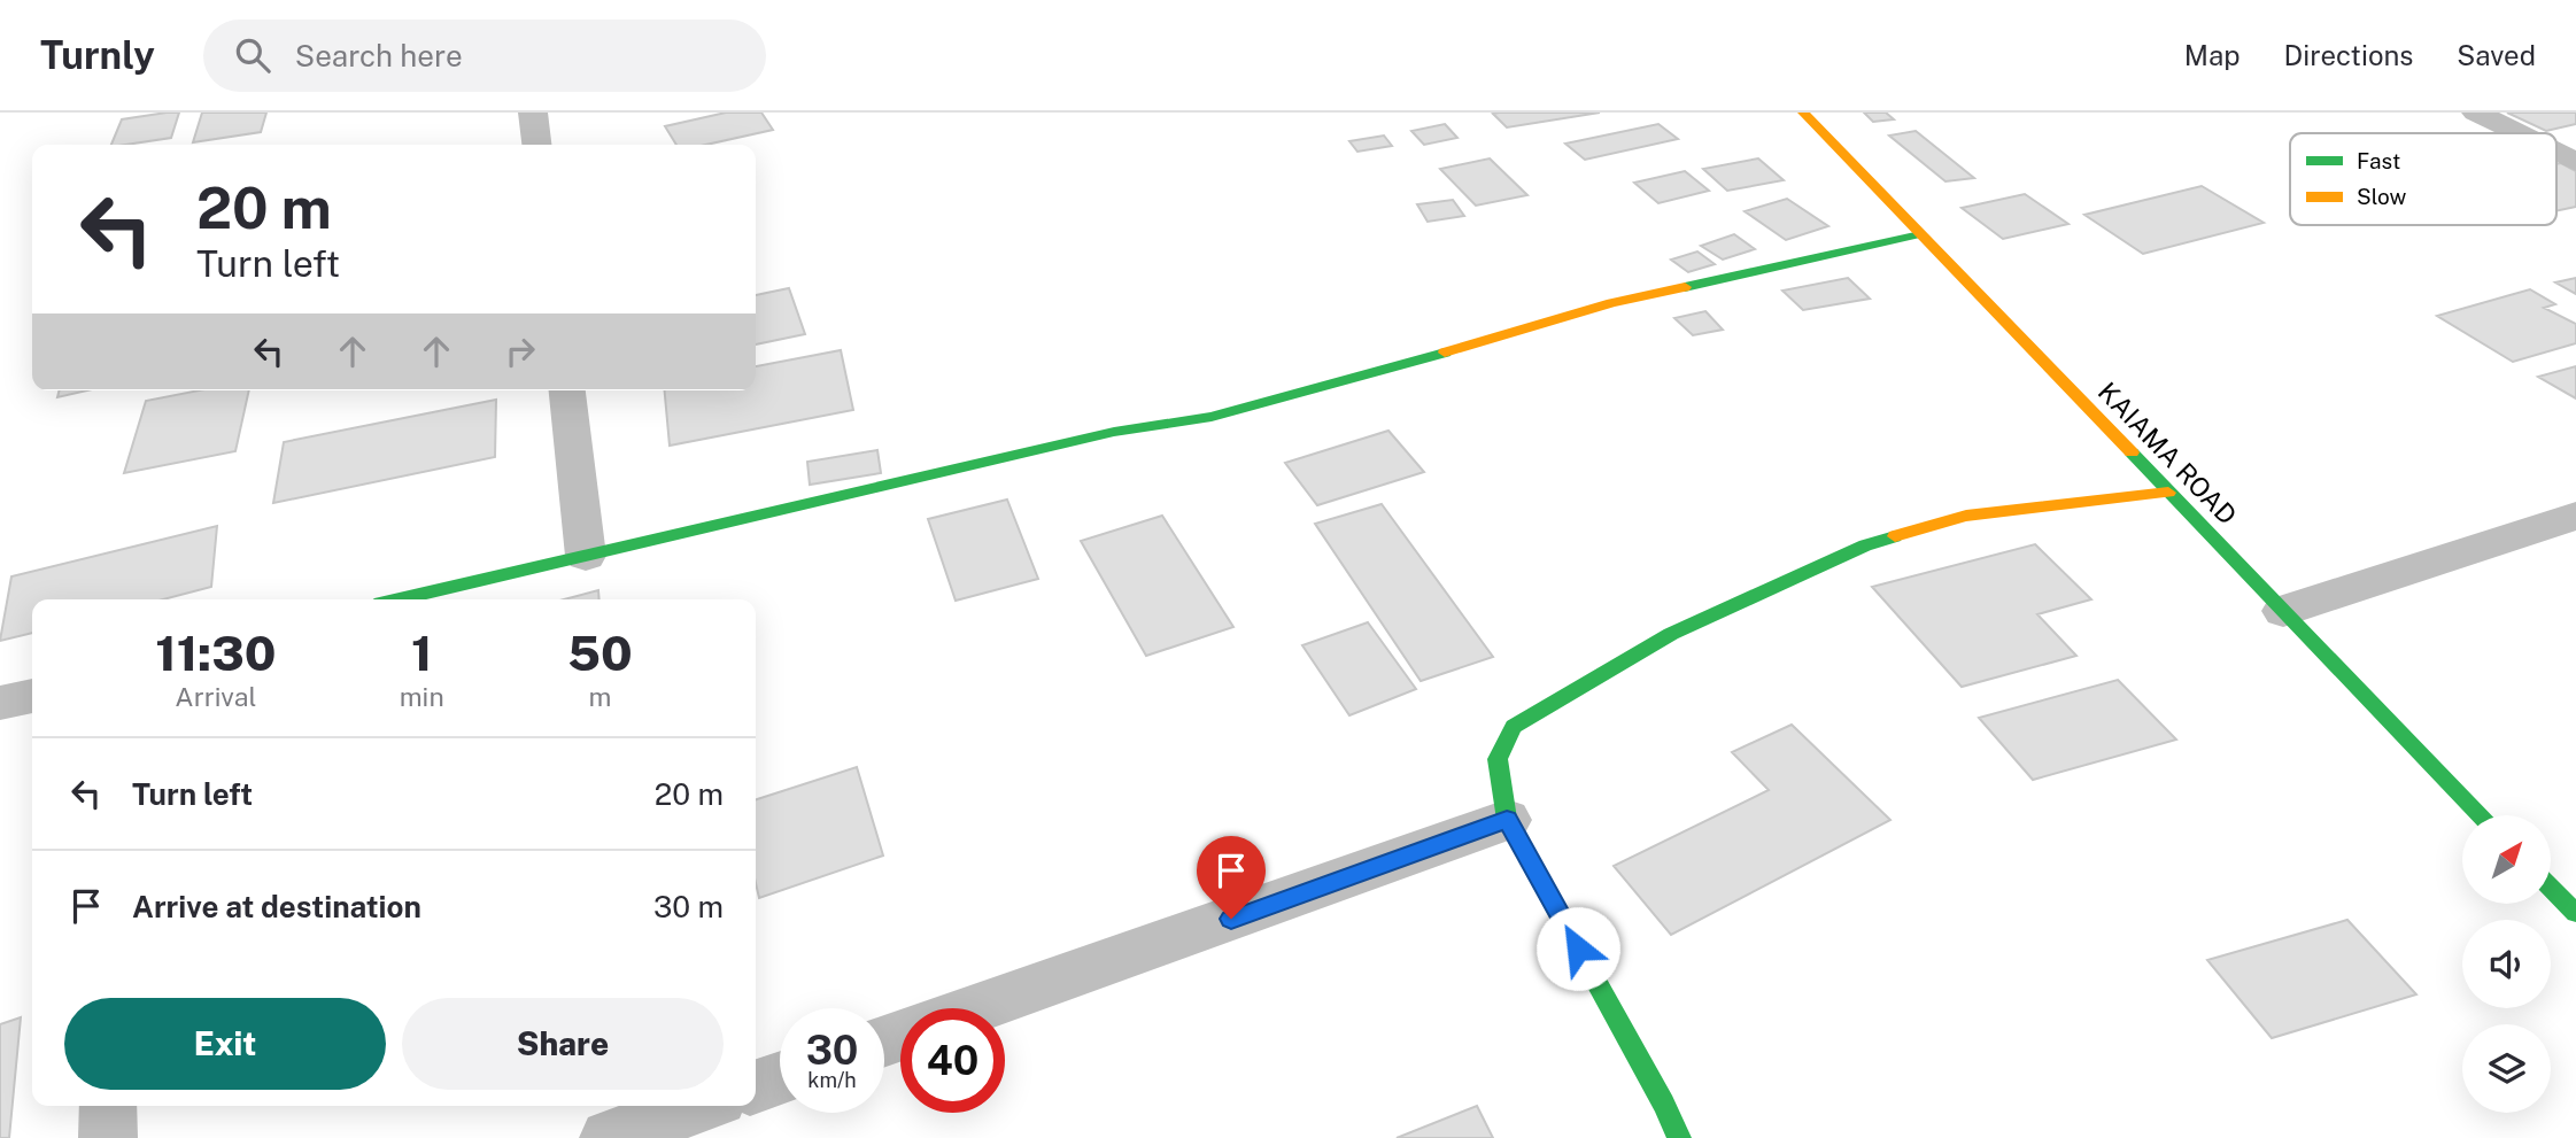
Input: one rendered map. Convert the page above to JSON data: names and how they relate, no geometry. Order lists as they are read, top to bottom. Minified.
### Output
{"streets":{"main road":["KAIAMA ROAD"]},"legend":["Fast","Slow"],"north":"top right","page":{"header":"Turnly","search":"Search here","nav":["Map","Directions","Saved"],"turn":["20 m","Turn left"],"eta":["11:30","Arrival","1","min","50","m"],"list":[{"name":"Turn left","value":"20 m"},{"name":"Arrive at destination","value":"30 m"}],"buttons":["Exit","Share"],"speed":"30 km/h","limit":"40"}}
